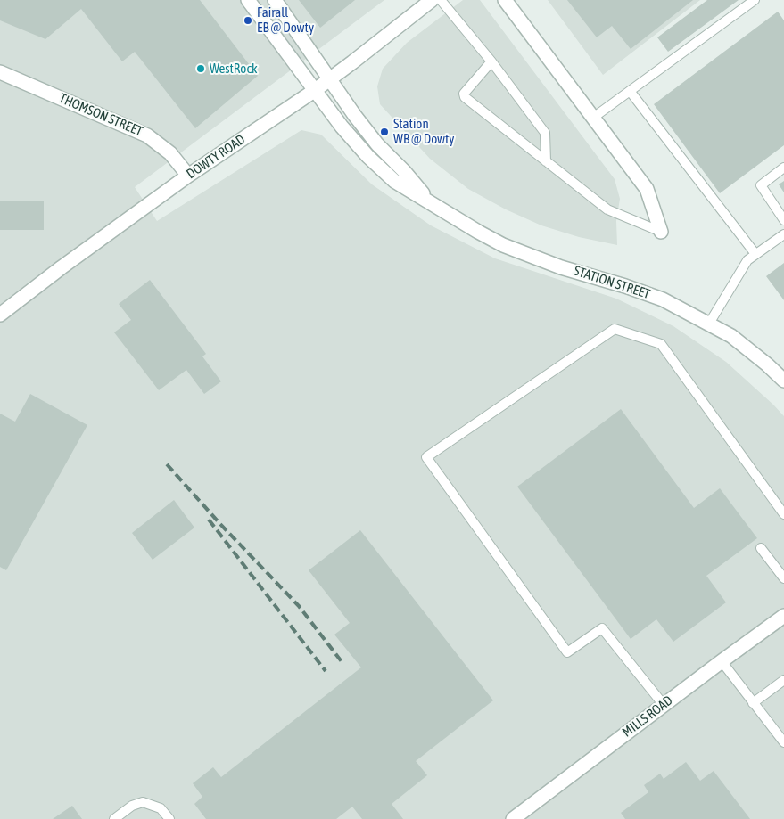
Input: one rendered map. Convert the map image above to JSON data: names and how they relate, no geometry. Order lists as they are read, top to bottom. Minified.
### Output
{"streets":{"street":["THOMSON STREET","DOWTY ROAD","STATION STREET","MILLS ROAD"]},"crossings":[["THOMSON STREET","DOWTY ROAD"],["DOWTY ROAD","STATION STREET"]],"places":["Fairall EB @ Dowty","WestRock","Station WB @ Dowty"]}
